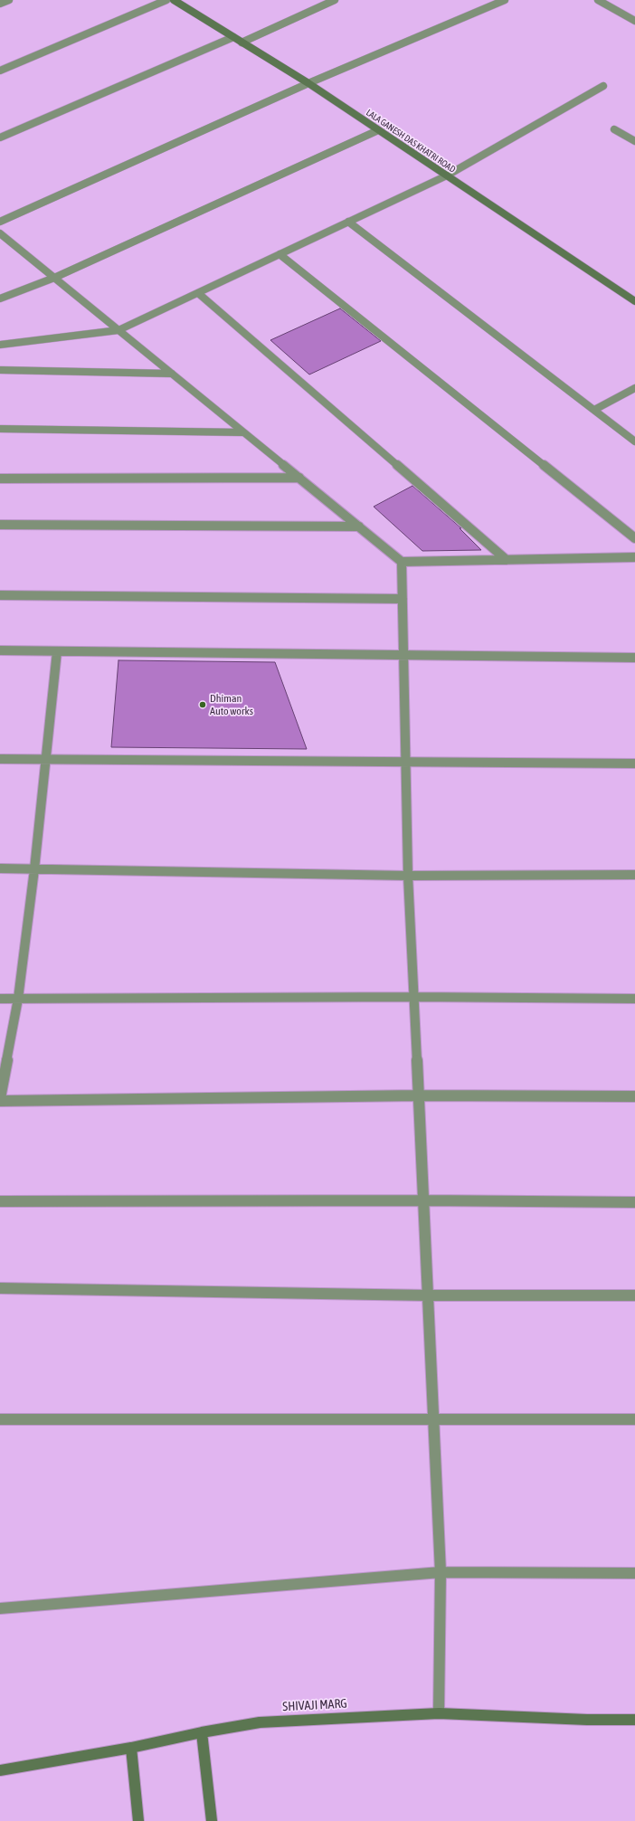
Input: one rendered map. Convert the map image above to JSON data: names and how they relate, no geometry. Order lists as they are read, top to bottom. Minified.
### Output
{"streets":{"street":["LALA GANESH DAS KHATRI ROAD","SHIVAJI MARG"]},"places":["Dhiman Auto works"]}
